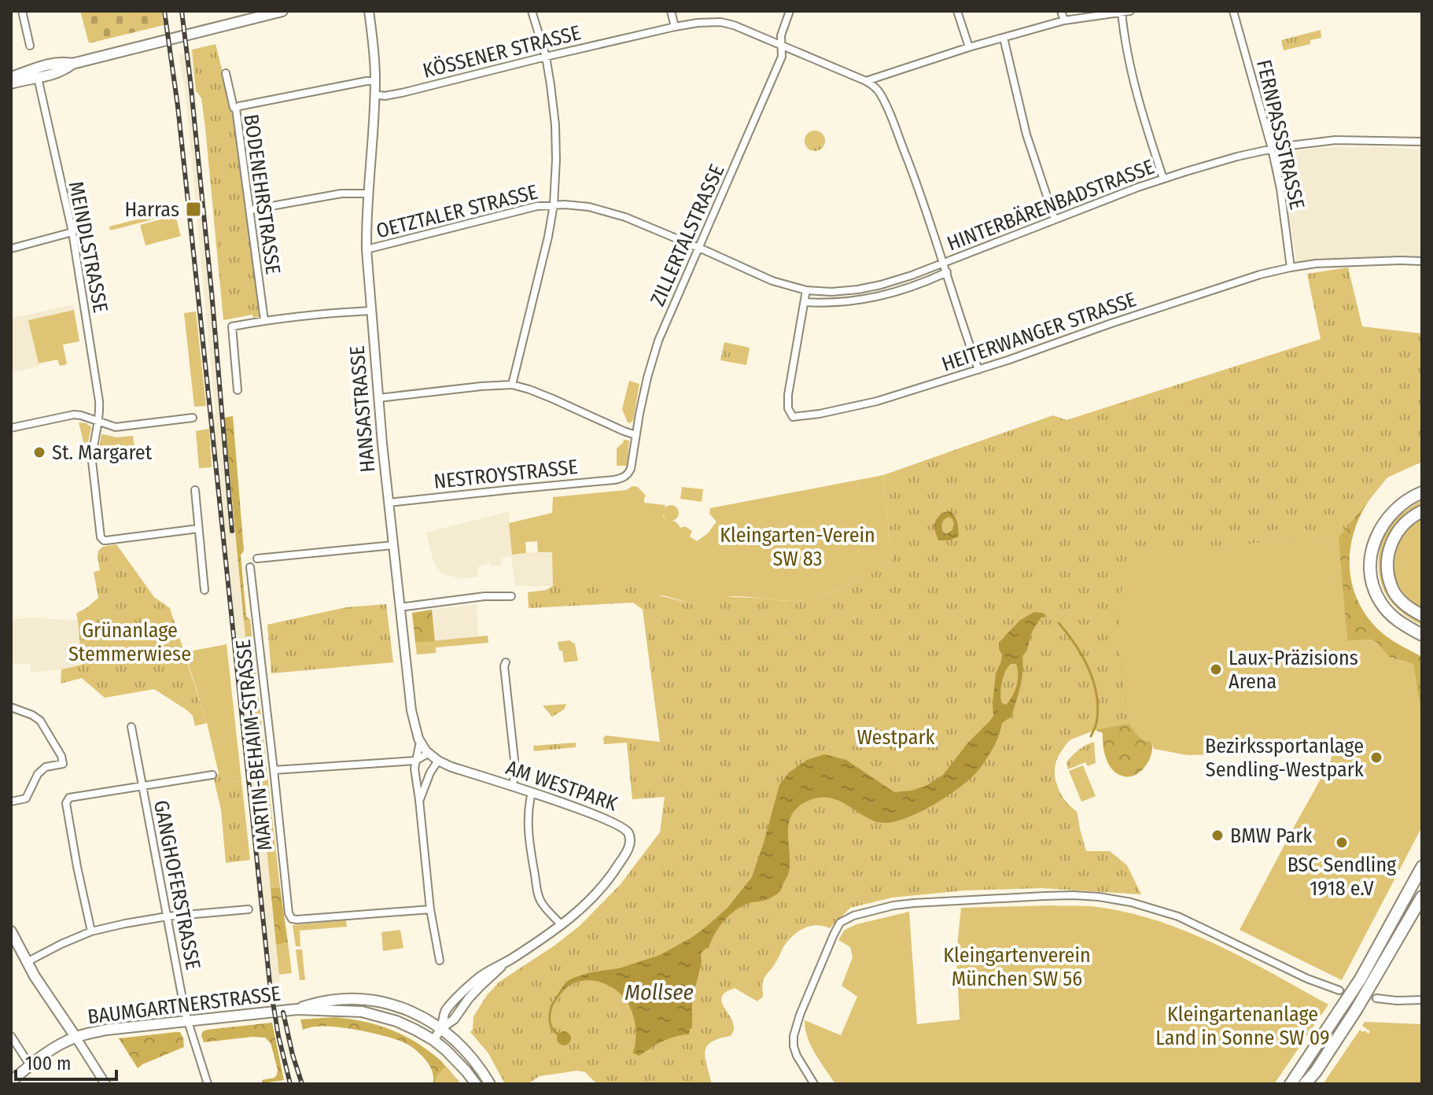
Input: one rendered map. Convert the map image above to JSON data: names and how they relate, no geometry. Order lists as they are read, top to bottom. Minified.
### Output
{"streets":{"main road":["BAUMGARTNERSTRASSE"],"street":["KÖSSENER STRASSE","FERNPASSSTRASSE","BODENEHRSTRASSE","HINTERBÄRENBADSTRASSE","OETZTALER STRASSE","ZILLERTALSTRASSE","MEINDLSTRASSE","HEITERWANGER STRASSE","HANSASTRASSE","NESTROYSTRASSE","MARTIN-BEHAIM-STRASSE","AM WESTPARK","GANGHOFERSTRASSE"]},"crossings":[["KÖSSENER STRASSE","ZILLERTALSTRASSE"],["KÖSSENER STRASSE","HANSASTRASSE"],["FERNPASSSTRASSE","HINTERBÄRENBADSTRASSE"],["FERNPASSSTRASSE","HEITERWANGER STRASSE"],["HINTERBÄRENBADSTRASSE","OETZTALER STRASSE"],["HINTERBÄRENBADSTRASSE","ZILLERTALSTRASSE"],["HINTERBÄRENBADSTRASSE","HEITERWANGER STRASSE"],["OETZTALER STRASSE","ZILLERTALSTRASSE"],["OETZTALER STRASSE","HANSASTRASSE"],["ZILLERTALSTRASSE","NESTROYSTRASSE"],["HANSASTRASSE","NESTROYSTRASSE"],["HANSASTRASSE","MARTIN-BEHAIM-STRASSE"],["HANSASTRASSE","AM WESTPARK"],["AM WESTPARK","BAUMGARTNERSTRASSE"],["GANGHOFERSTRASSE","BAUMGARTNERSTRASSE"]],"water":["Mollsee"],"parks":["Kleingarten-Verein SW 83","Grünanlage Stemmerwiese","Westpark","Kleingartenverein München SW 56","Kleingartenanlage Land in Sonne SW 09"],"places":{"transit":["Harras"],"other":["St. Margaret","Laux-Präzisions Arena","Bezirkssportanlage Sendling-Westpark","BMW Park","BSC Sendling 1918 e.V"]},"scale_bar":"100 m"}
